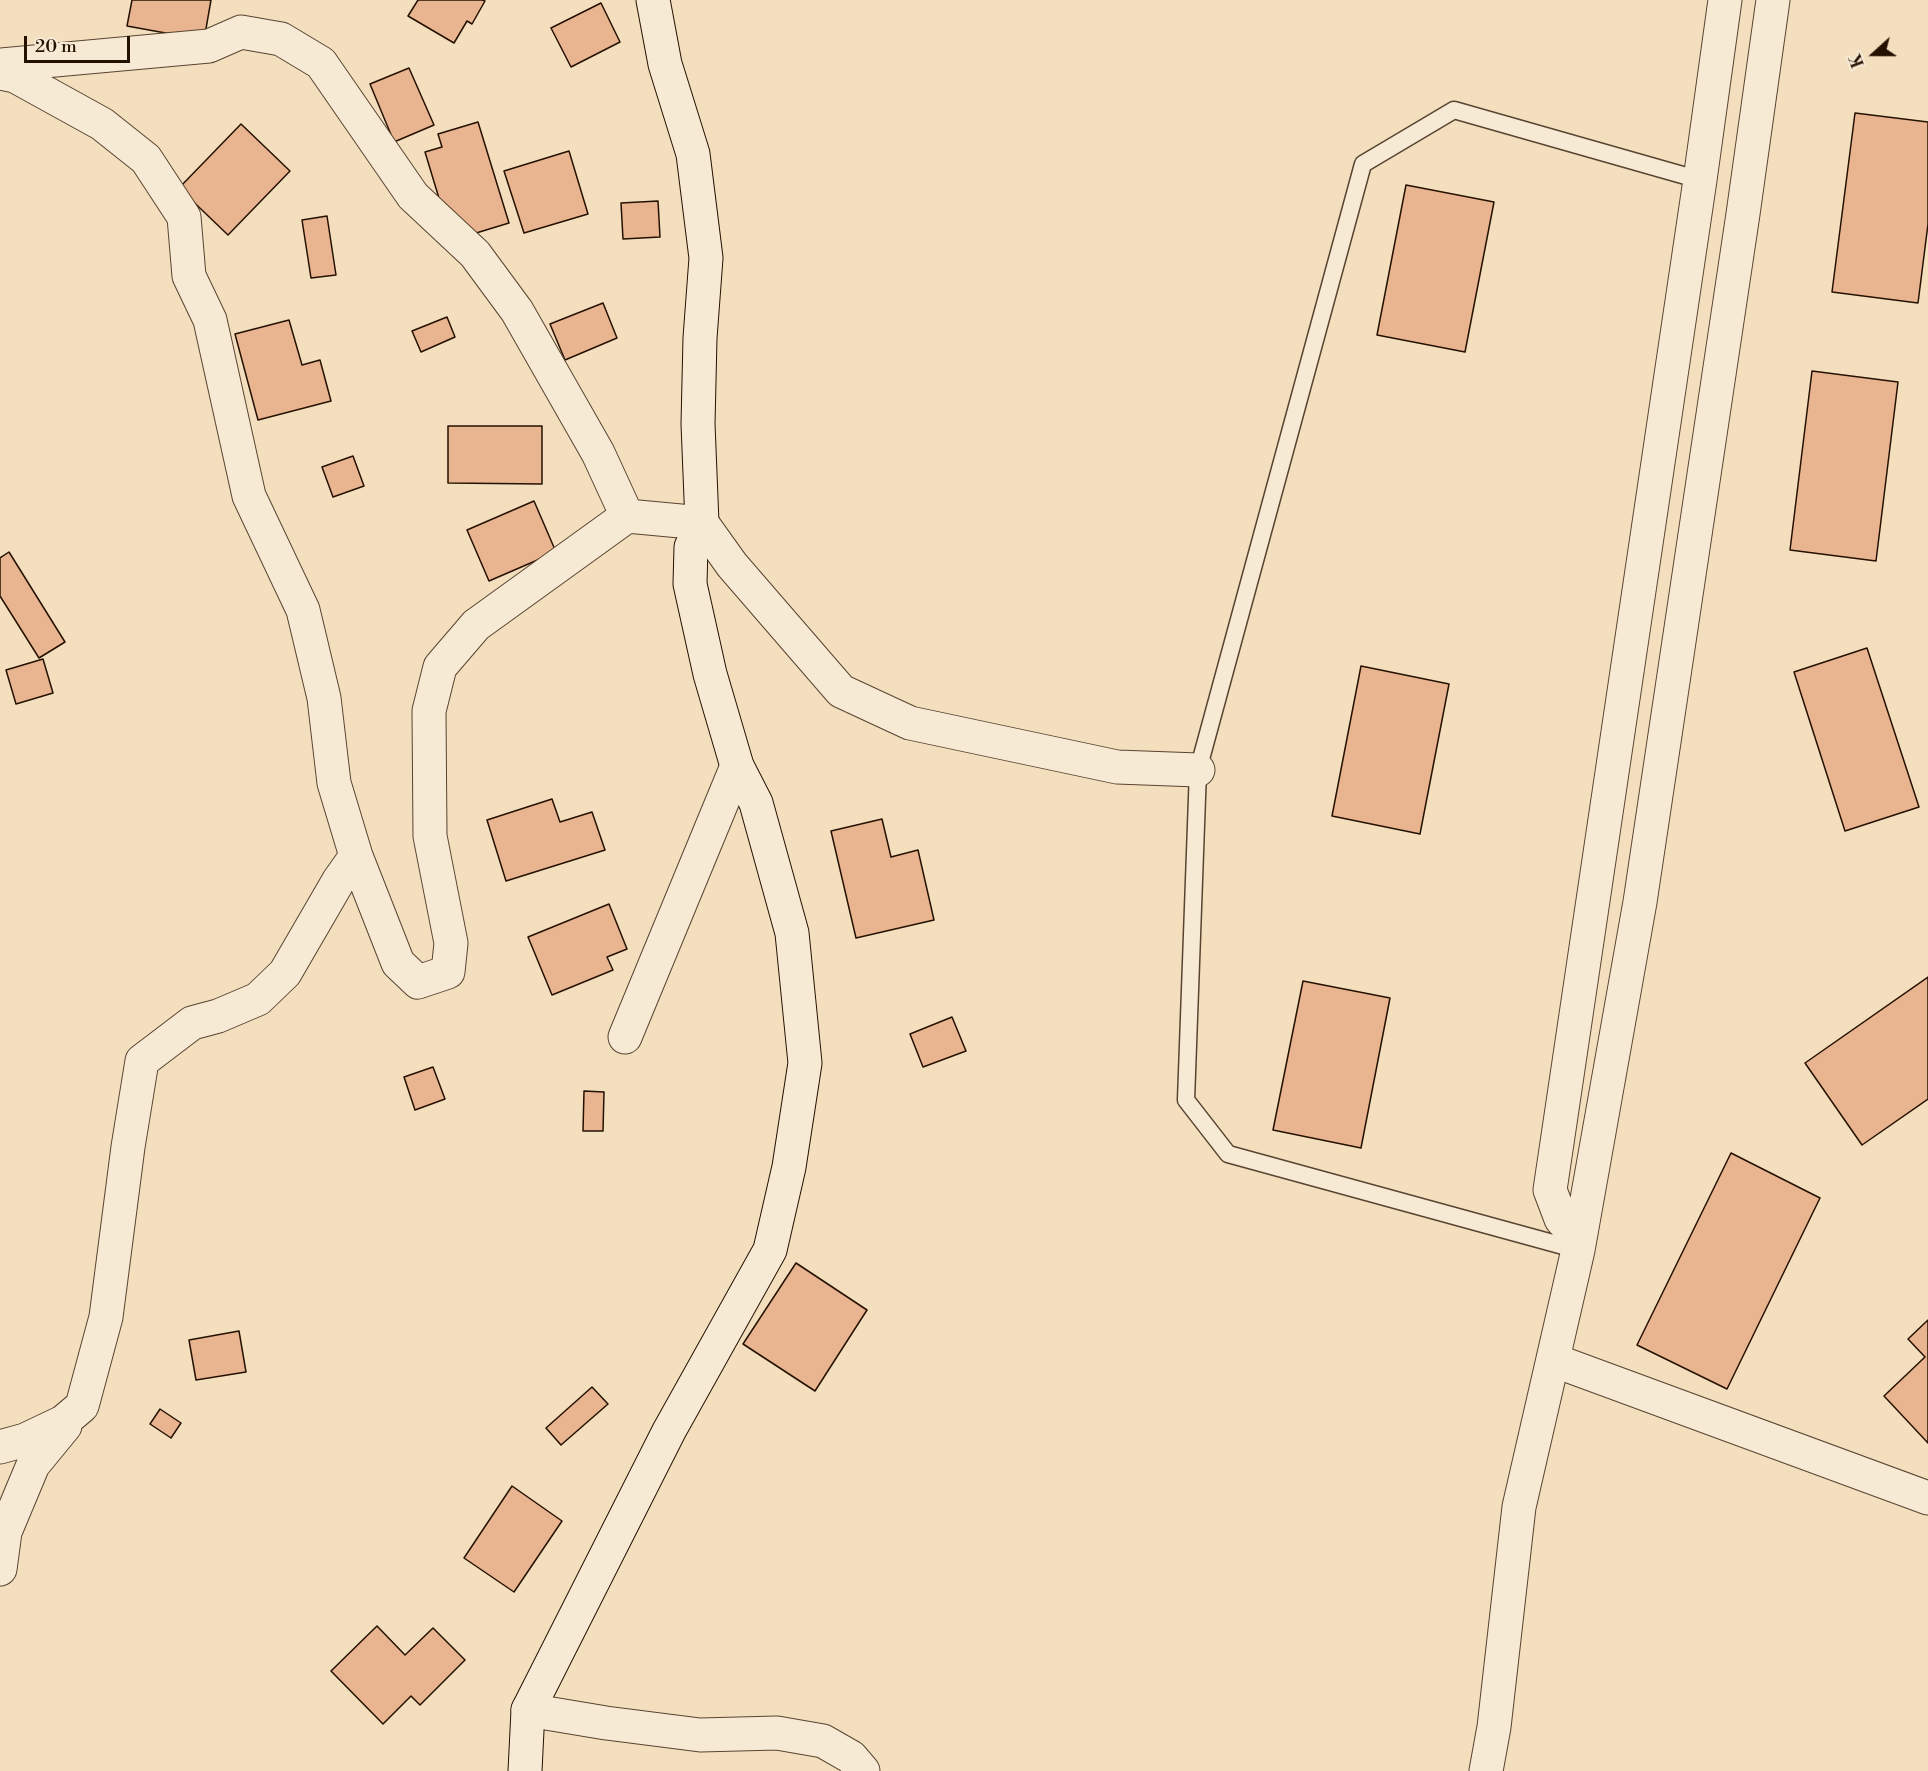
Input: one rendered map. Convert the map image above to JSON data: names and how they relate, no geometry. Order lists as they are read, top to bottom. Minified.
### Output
{"scale_bar":"20 m","north":"left"}
